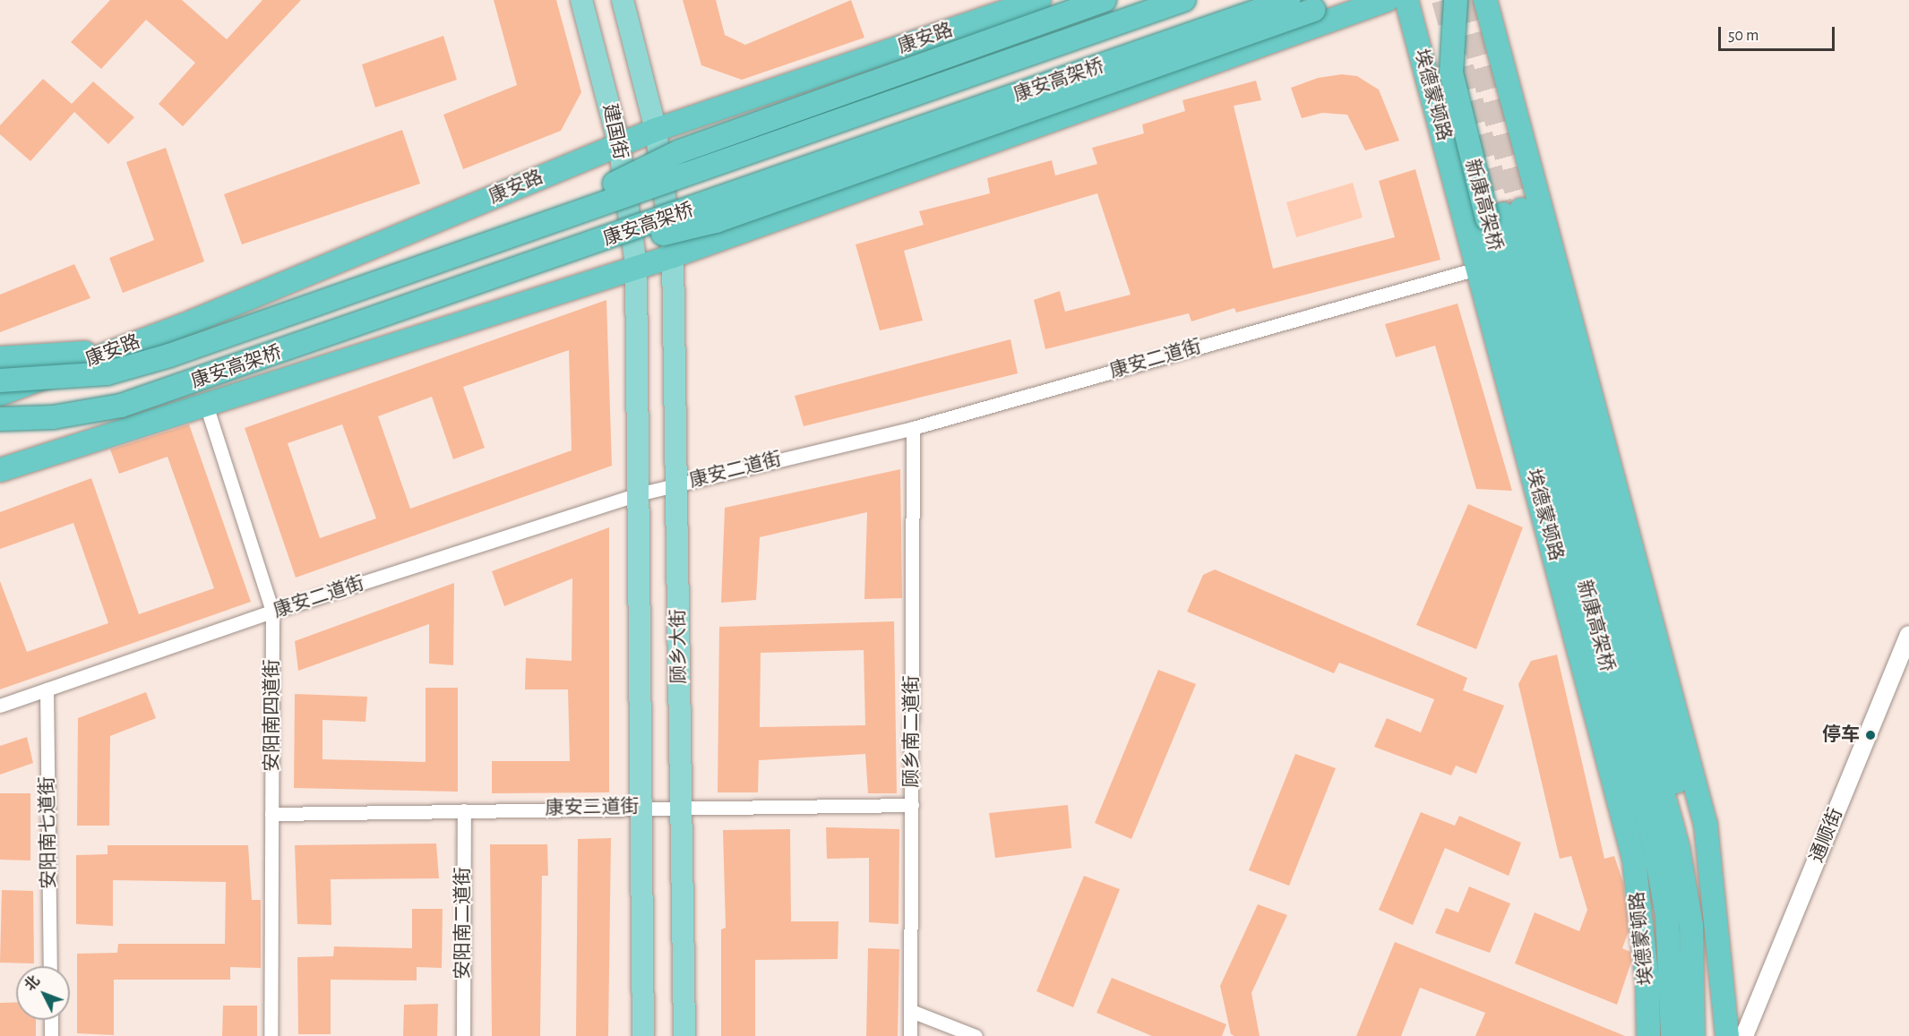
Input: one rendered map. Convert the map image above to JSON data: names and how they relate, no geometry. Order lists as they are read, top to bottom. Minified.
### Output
{"streets":{"highway":["康安路","康安高架桥","埃德蒙顿路","新康高架桥"],"main road":["建国街","顾乡大街"],"street":["康安二道街","安阳南四道街","顾乡南二道街","康安三道街","安阳南七道街","通顺街","安阳南二道街"]},"crossings":[["康安路","建国街"],["埃德蒙顿路","康安二道街"],["建国街","顾乡大街"],["康安二道街","顾乡大街"],["康安二道街","安阳南四道街"],["康安二道街","顾乡南二道街"],["康安二道街","安阳南七道街"],["顾乡大街","康安三道街"],["安阳南四道街","康安三道街"],["顾乡南二道街","康安三道街"],["康安三道街","安阳南二道街"]],"places":["停车"],"scale_bar":"50 m","north":"top left"}
